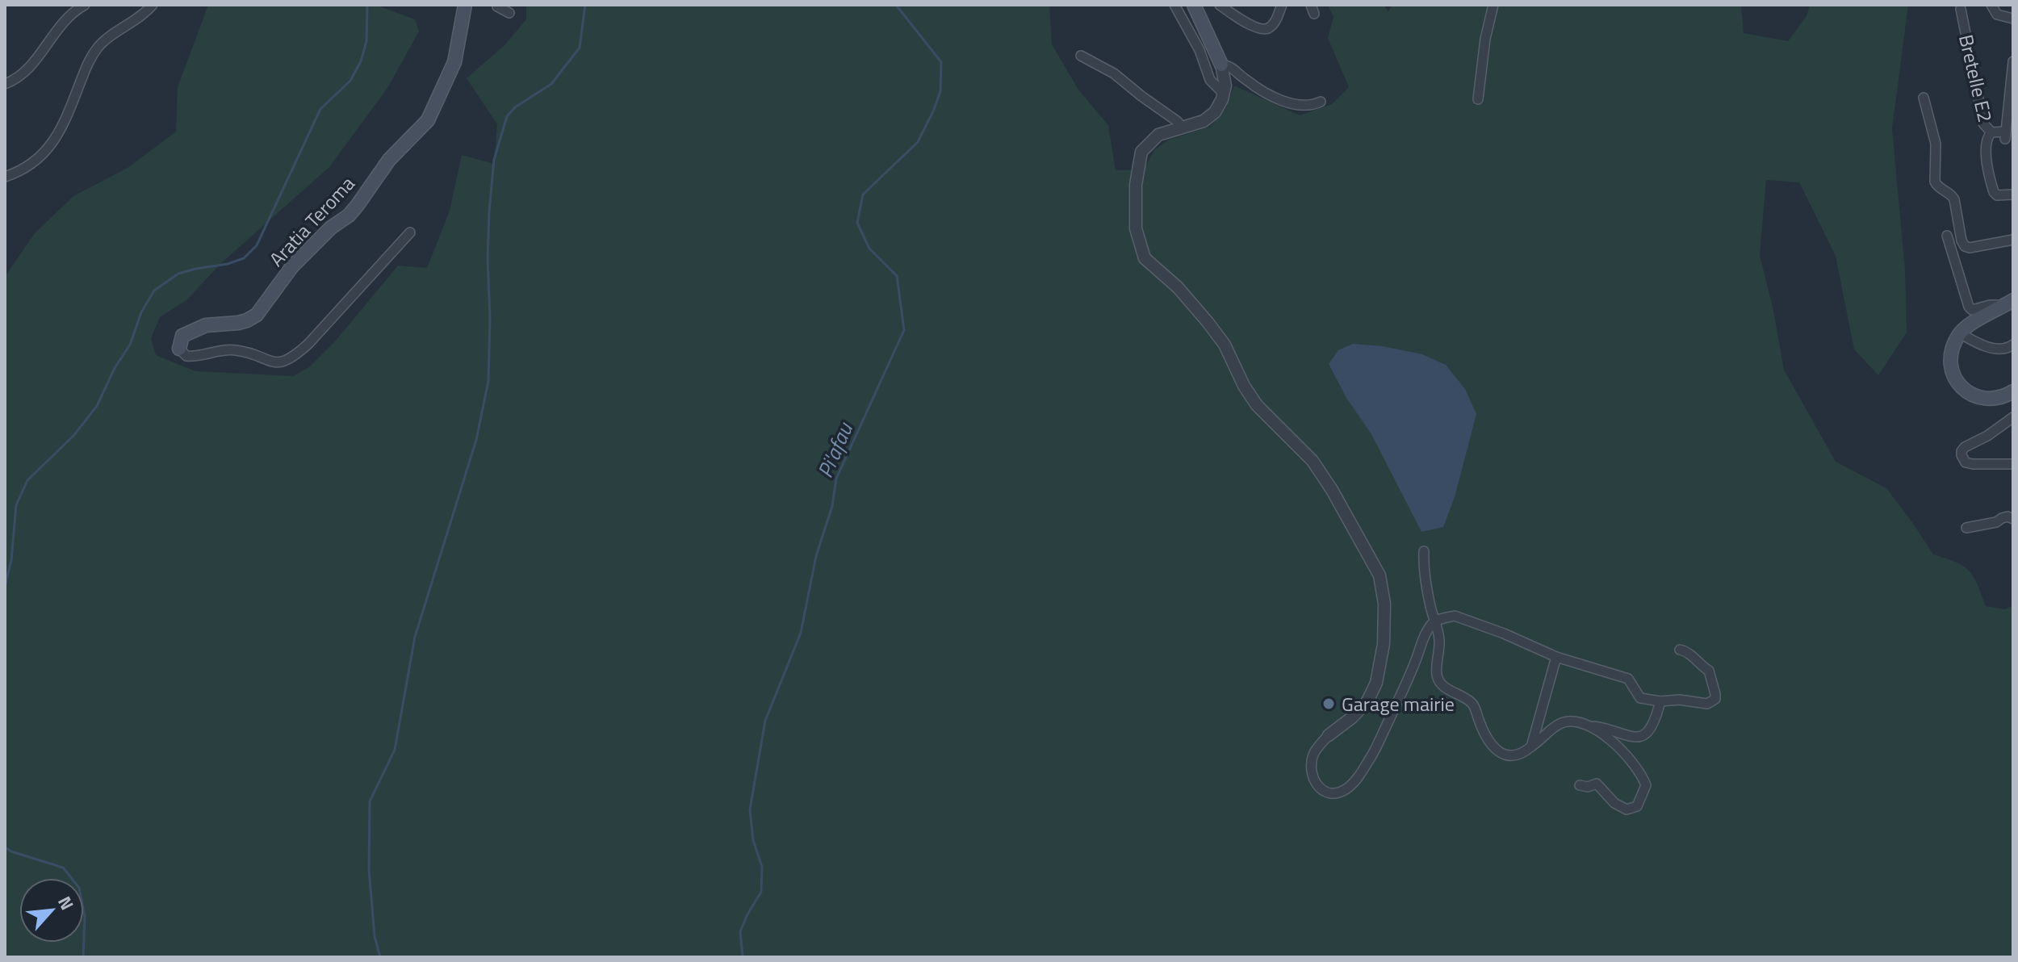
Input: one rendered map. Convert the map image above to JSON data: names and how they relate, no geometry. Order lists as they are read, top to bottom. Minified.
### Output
{"streets":{"main road":["Aratia Teroma"],"street":["Bretelle E2"]},"water":["Pi'afau"],"places":["Garage mairie"],"north":"top right"}
